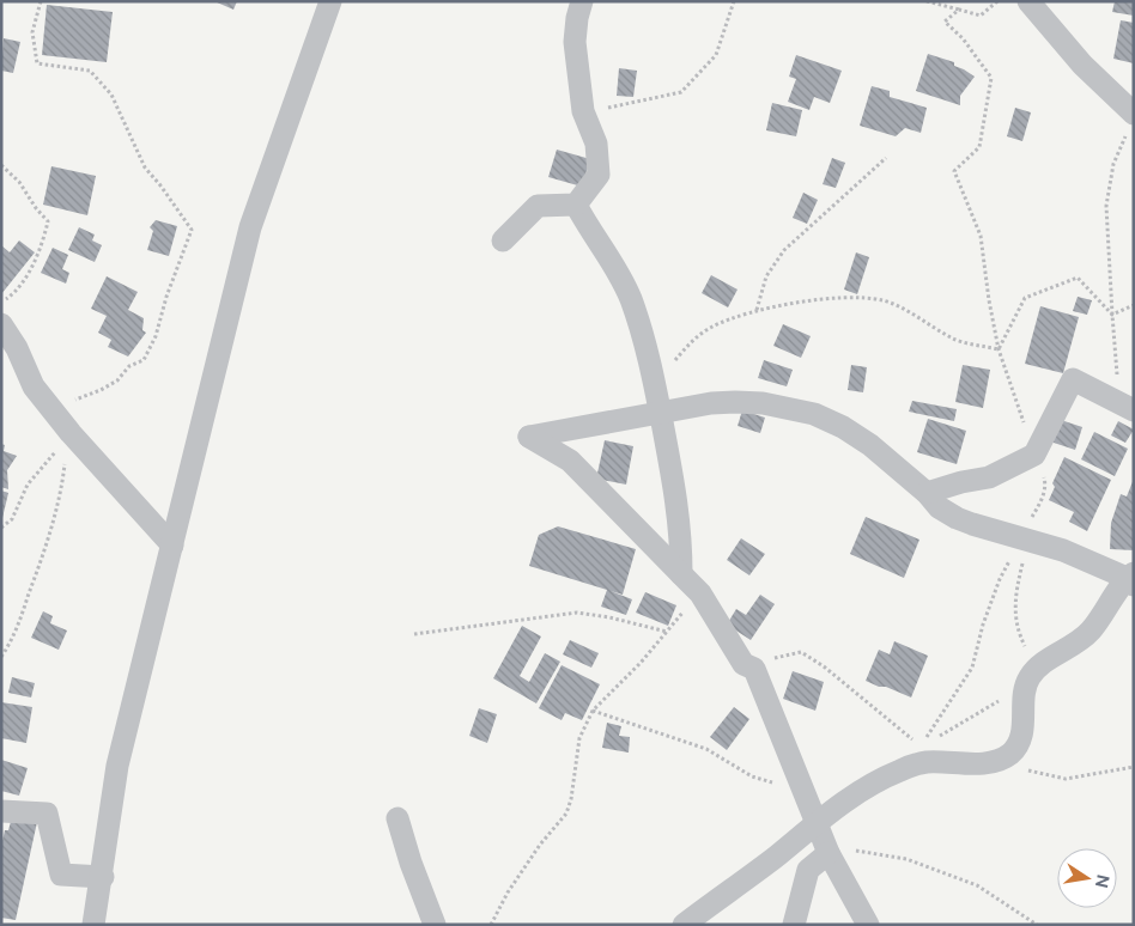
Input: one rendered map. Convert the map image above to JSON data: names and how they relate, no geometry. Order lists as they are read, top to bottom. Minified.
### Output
{"north":"right"}
